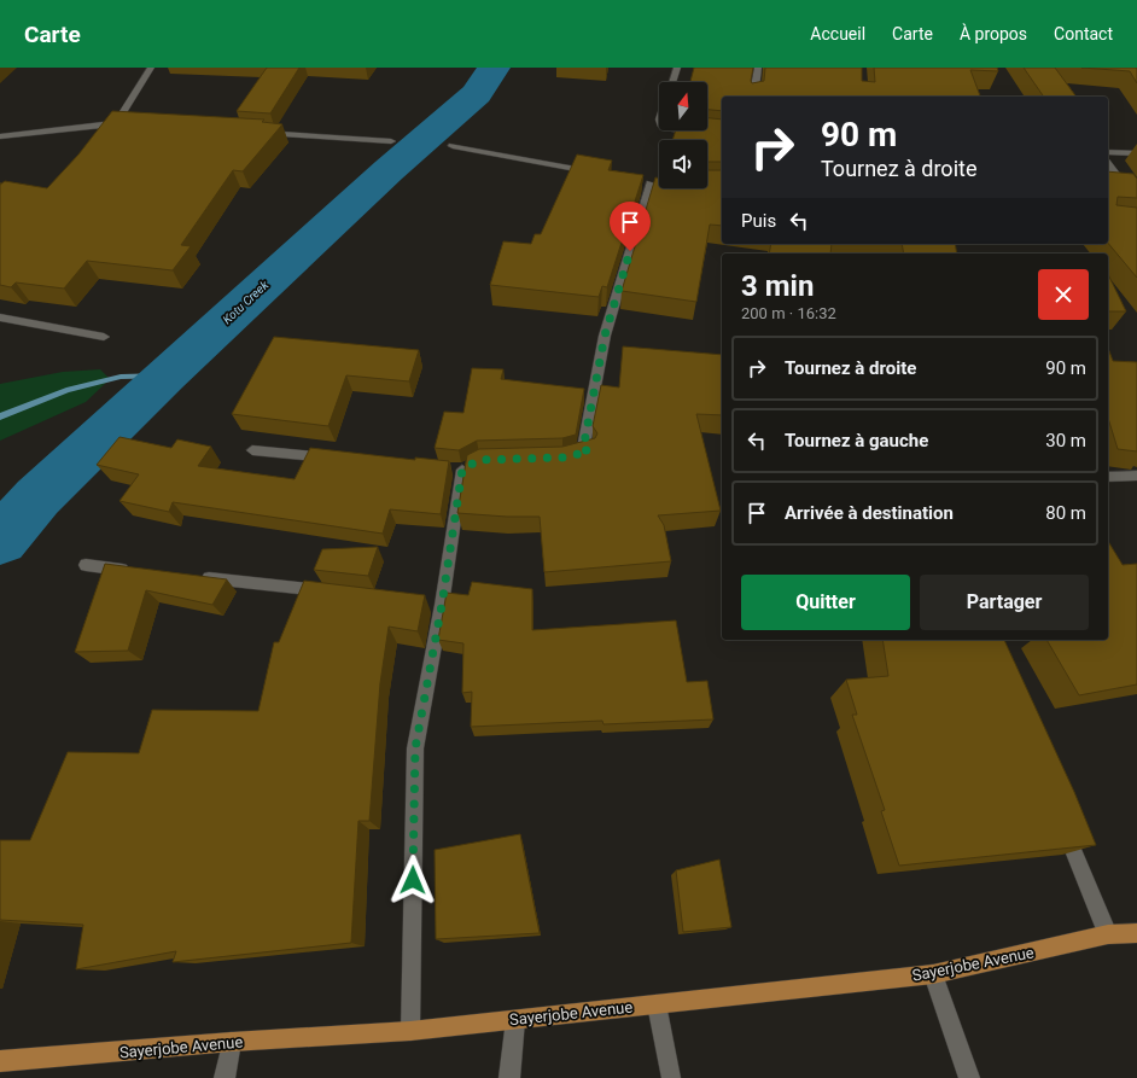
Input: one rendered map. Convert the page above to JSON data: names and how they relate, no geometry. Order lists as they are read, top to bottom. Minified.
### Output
{"streets":{"main road":["Sayerjobe Avenue"]},"water":["Kotu Creek"],"north":"top","page":{"header":"Carte","nav":["Accueil","Carte","À propos","Contact"],"turn":["90 m","Tournez à droite"],"then":"Puis","heading":["3 min","200 m · 16:32"],"list":[{"name":"Tournez à droite","value":"90 m"},{"name":"Tournez à gauche","value":"30 m"},{"name":"Arrivée à destination","value":"80 m"}],"buttons":["Quitter","Partager"]}}
